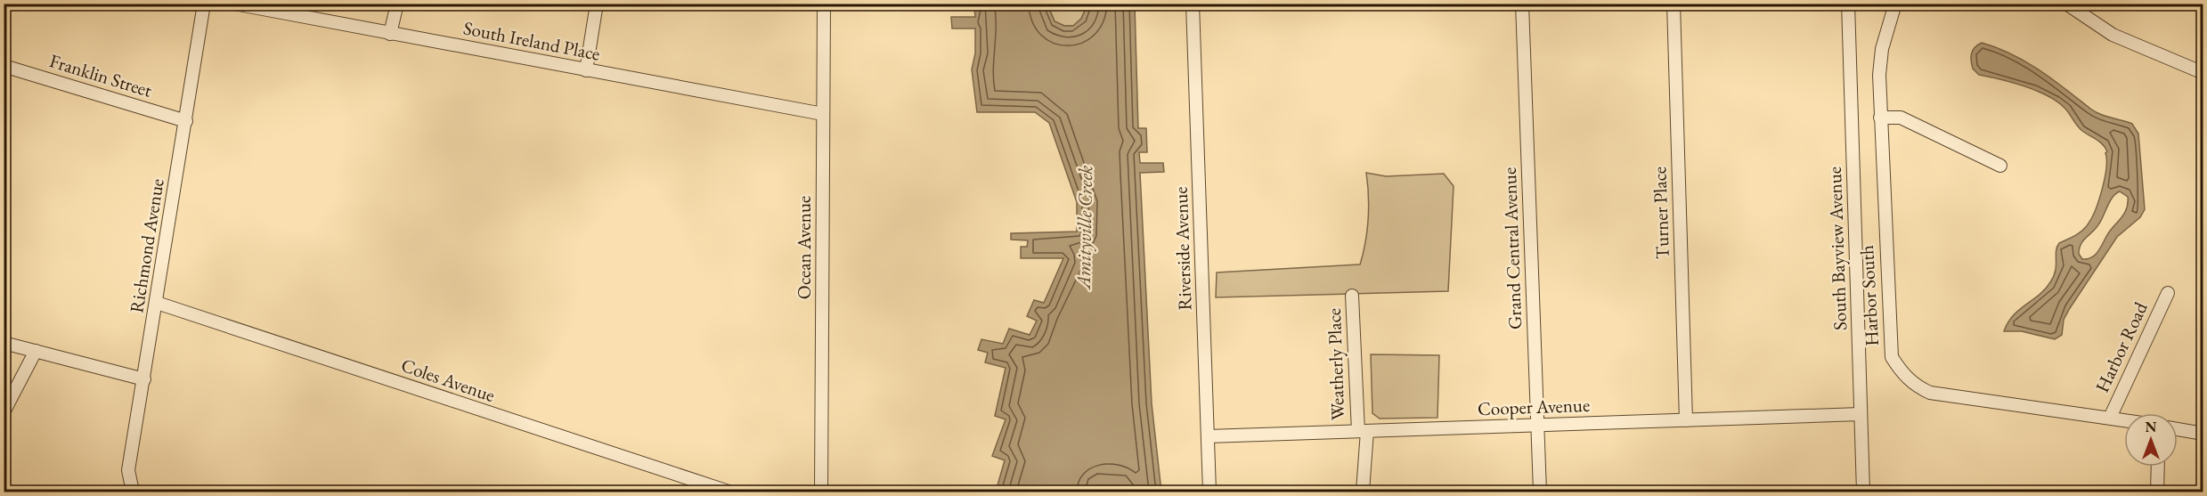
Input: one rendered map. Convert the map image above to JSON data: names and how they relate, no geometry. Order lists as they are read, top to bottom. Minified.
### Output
{"streets":{"street":["South Ireland Place","Franklin Street","Turner Place","Richmond Avenue","Ocean Avenue","Riverside Avenue","Grand Central Avenue","South Bayview Avenue","Harbor South","Harbor Road","Weatherly Place","Coles Avenue","Cooper Avenue"]},"crossings":[["South Ireland Place","Ocean Avenue"],["Franklin Street","Richmond Avenue"],["Turner Place","Cooper Avenue"],["Richmond Avenue","Coles Avenue"],["Riverside Avenue","Cooper Avenue"],["Grand Central Avenue","Cooper Avenue"],["South Bayview Avenue","Cooper Avenue"],["Harbor South","Harbor Road"],["Weatherly Place","Cooper Avenue"]],"water":["Amityville Creek"],"north":"top"}
